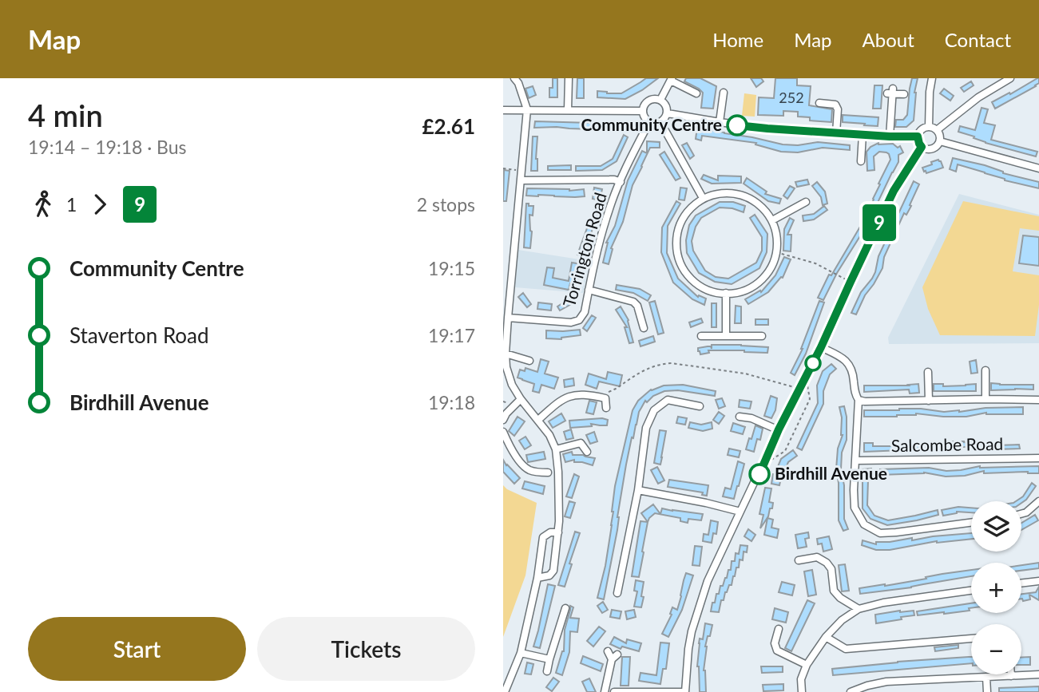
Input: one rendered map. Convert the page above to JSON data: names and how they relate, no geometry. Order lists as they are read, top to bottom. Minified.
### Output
{"streets":{"street":["Torrington Road","Salcombe Road"]},"places":["Community Centre","Birdhill Avenue"],"lines":["bus line 9"],"house_numbers":["252"],"page":{"header":"Map","nav":["Home","Map","About","Contact"],"heading":["4 min","19:14 – 19:18 · Bus","£2.61"],"on_map":"9","legs":["1","9","2 stops"],"list":[{"name":"Community Centre","value":"19:15"},{"name":"Staverton Road","value":"19:17"},{"name":"Birdhill Avenue","value":"19:18"}],"map_buttons":["+","−"],"buttons":["Start","Tickets"]}}
